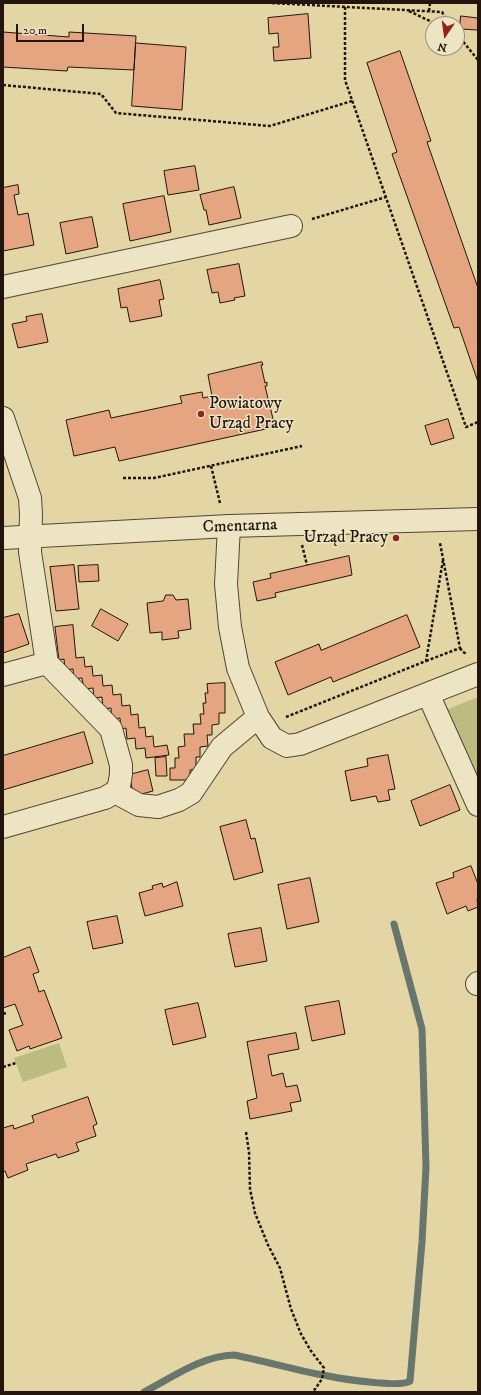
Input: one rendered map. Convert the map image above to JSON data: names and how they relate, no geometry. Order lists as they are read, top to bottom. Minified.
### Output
{"streets":{"street":["Cmentarna"]},"places":["Powiatowy Urząd Pracy","Urząd Pracy"],"scale_bar":"20 m","north":"bottom"}
